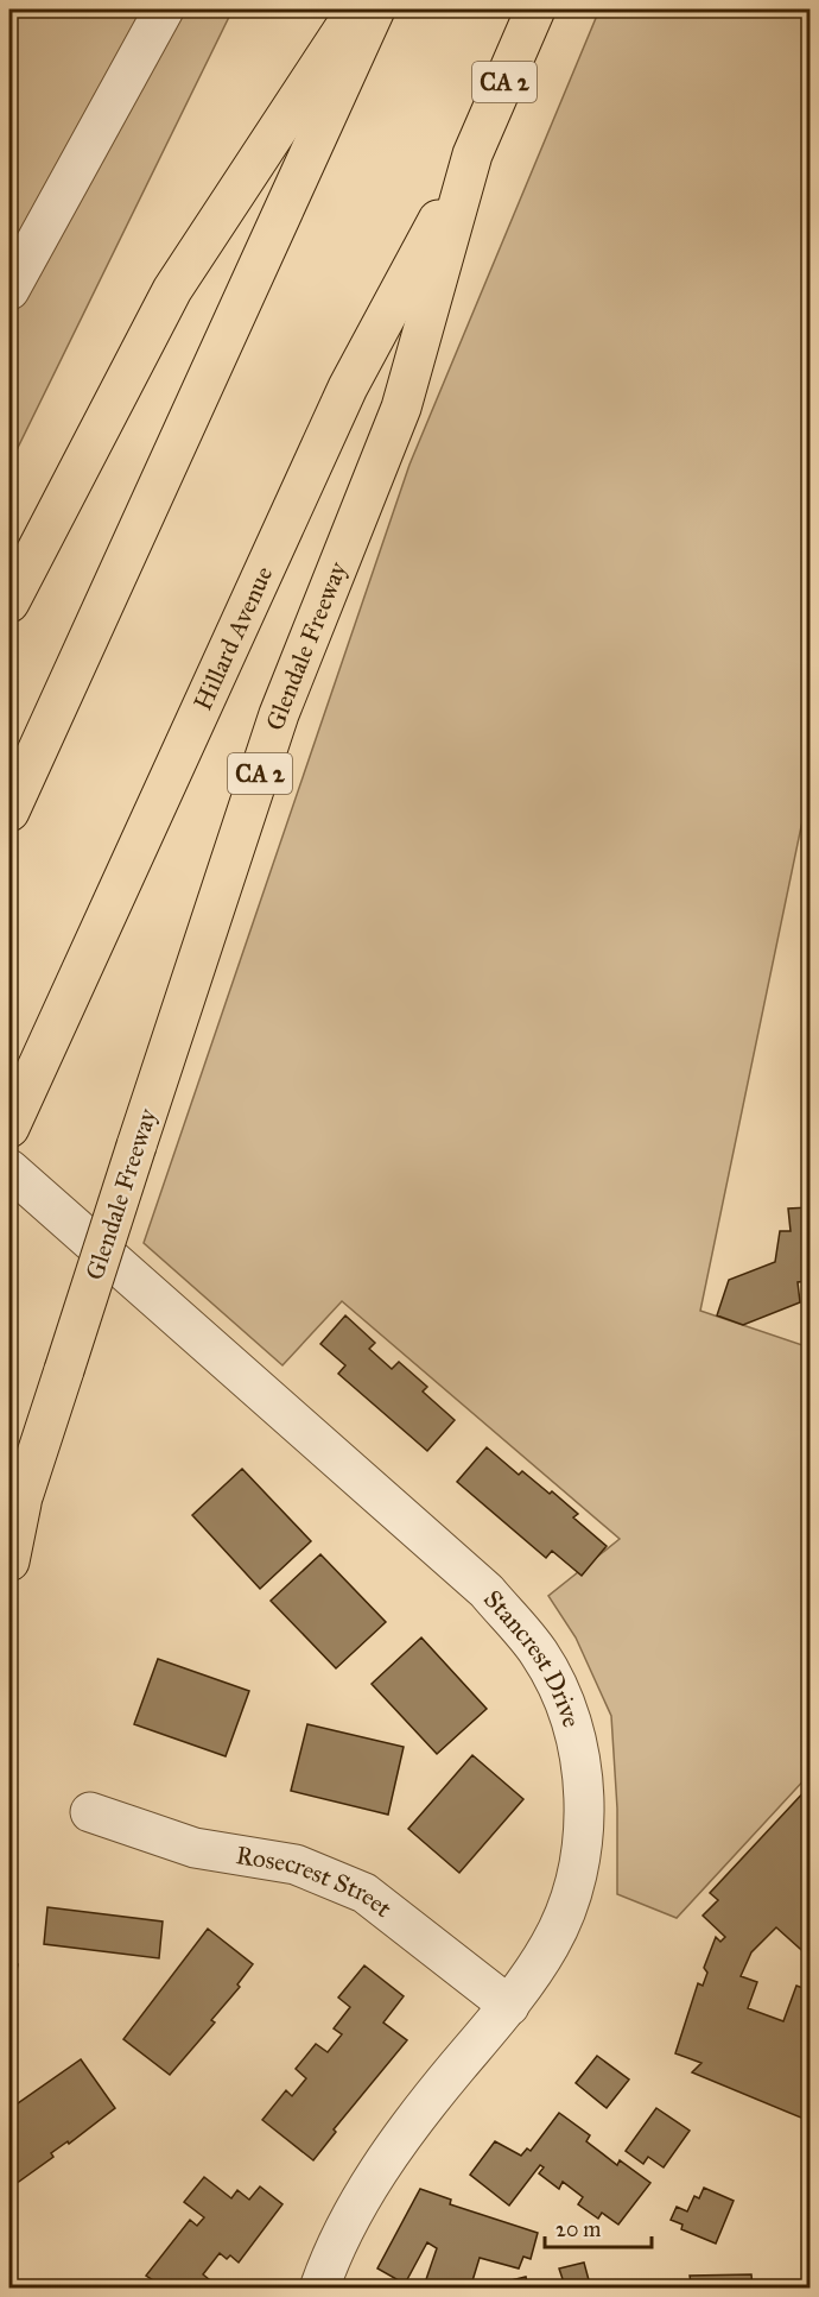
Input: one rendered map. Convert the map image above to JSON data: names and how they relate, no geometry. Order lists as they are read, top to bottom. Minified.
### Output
{"streets":{"highway":["CA 2","Hillard Avenue","Glendale Freeway"],"street":["Stancrest Drive","Rosecrest Street"]},"crossings":[["Hillard Avenue","Glendale Freeway"],["Stancrest Drive","Rosecrest Street"]],"scale_bar":"20 m"}
